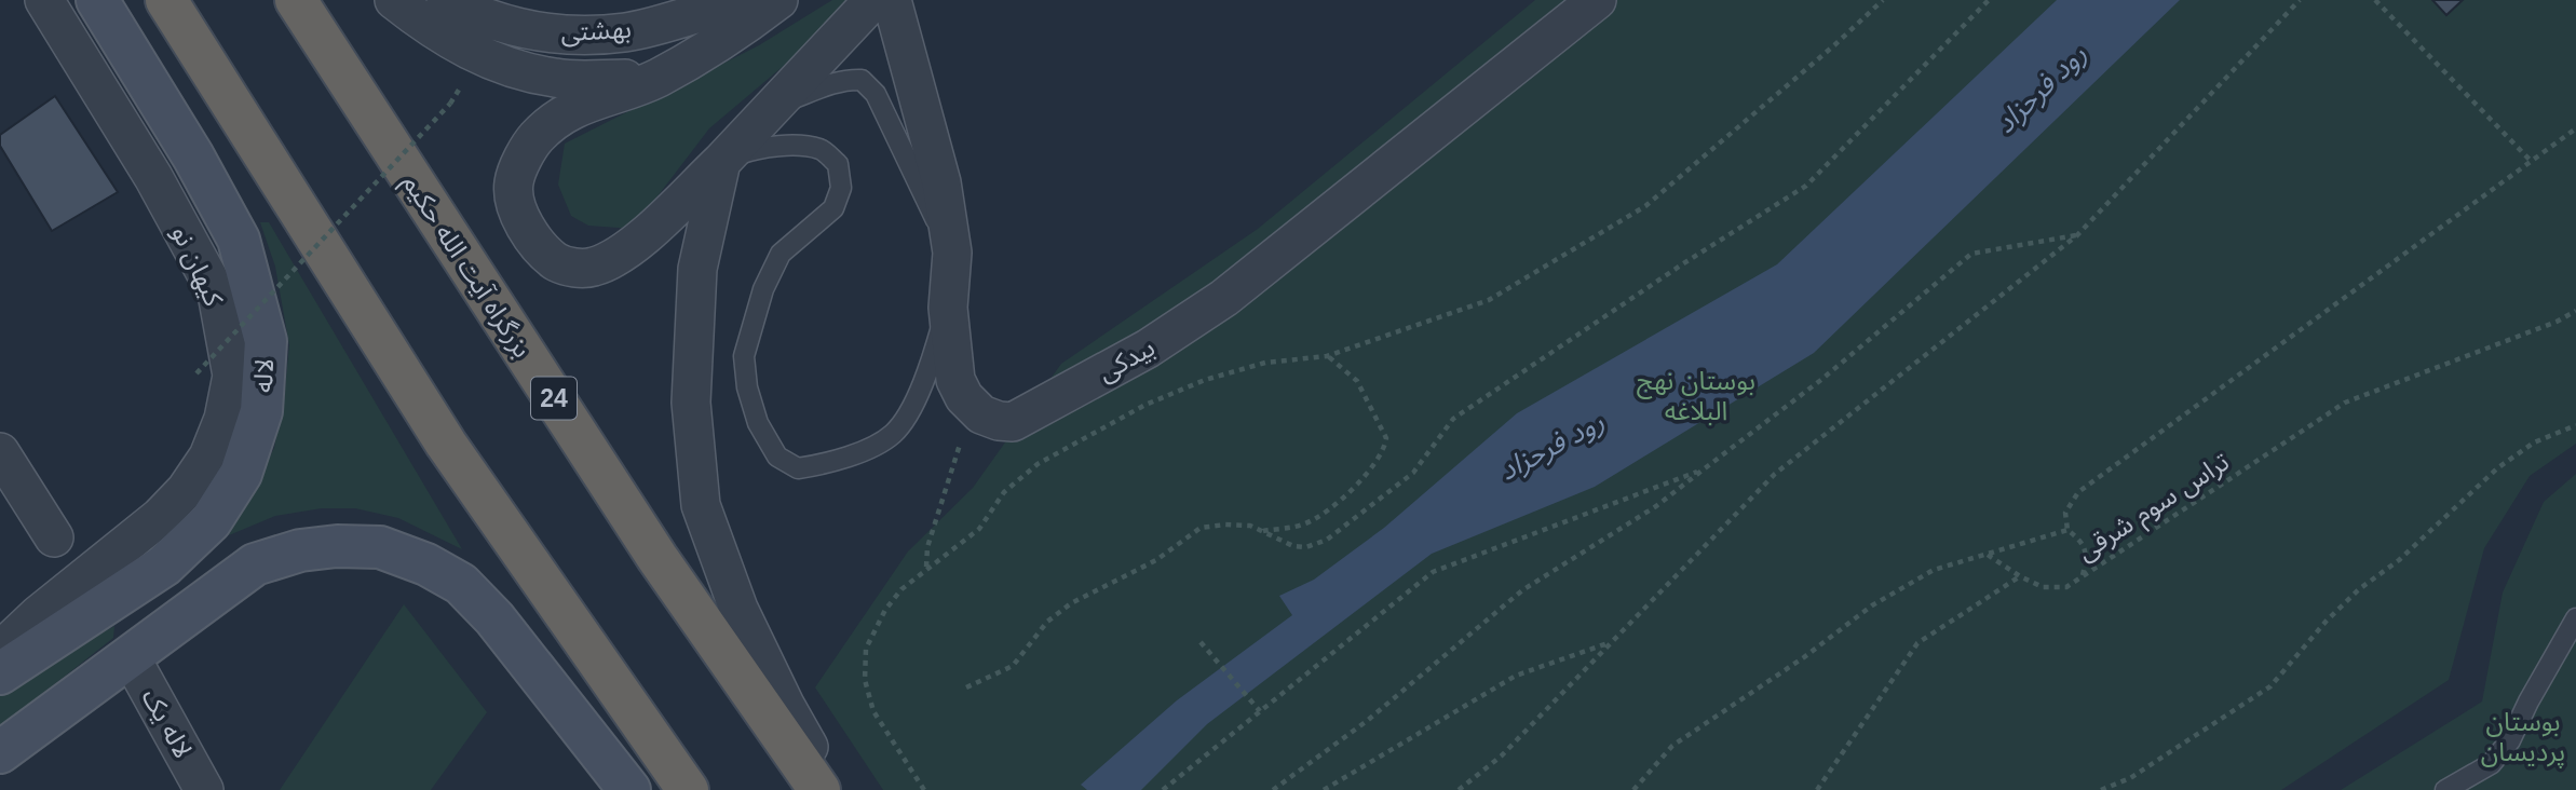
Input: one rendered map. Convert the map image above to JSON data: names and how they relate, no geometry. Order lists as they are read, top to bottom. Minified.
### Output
{"streets":{"highway":["بزرگراه آیت الله حکیم","24"],"main road":["لاله"],"street":["بهشتی","کیهان نو","بیدکی","لاله یک"],"path":["تراس سوم شرقی"]},"water":["رود فرحزاد"],"parks":["بوستان نهج البلاغه","بوستان پردیسان"]}
